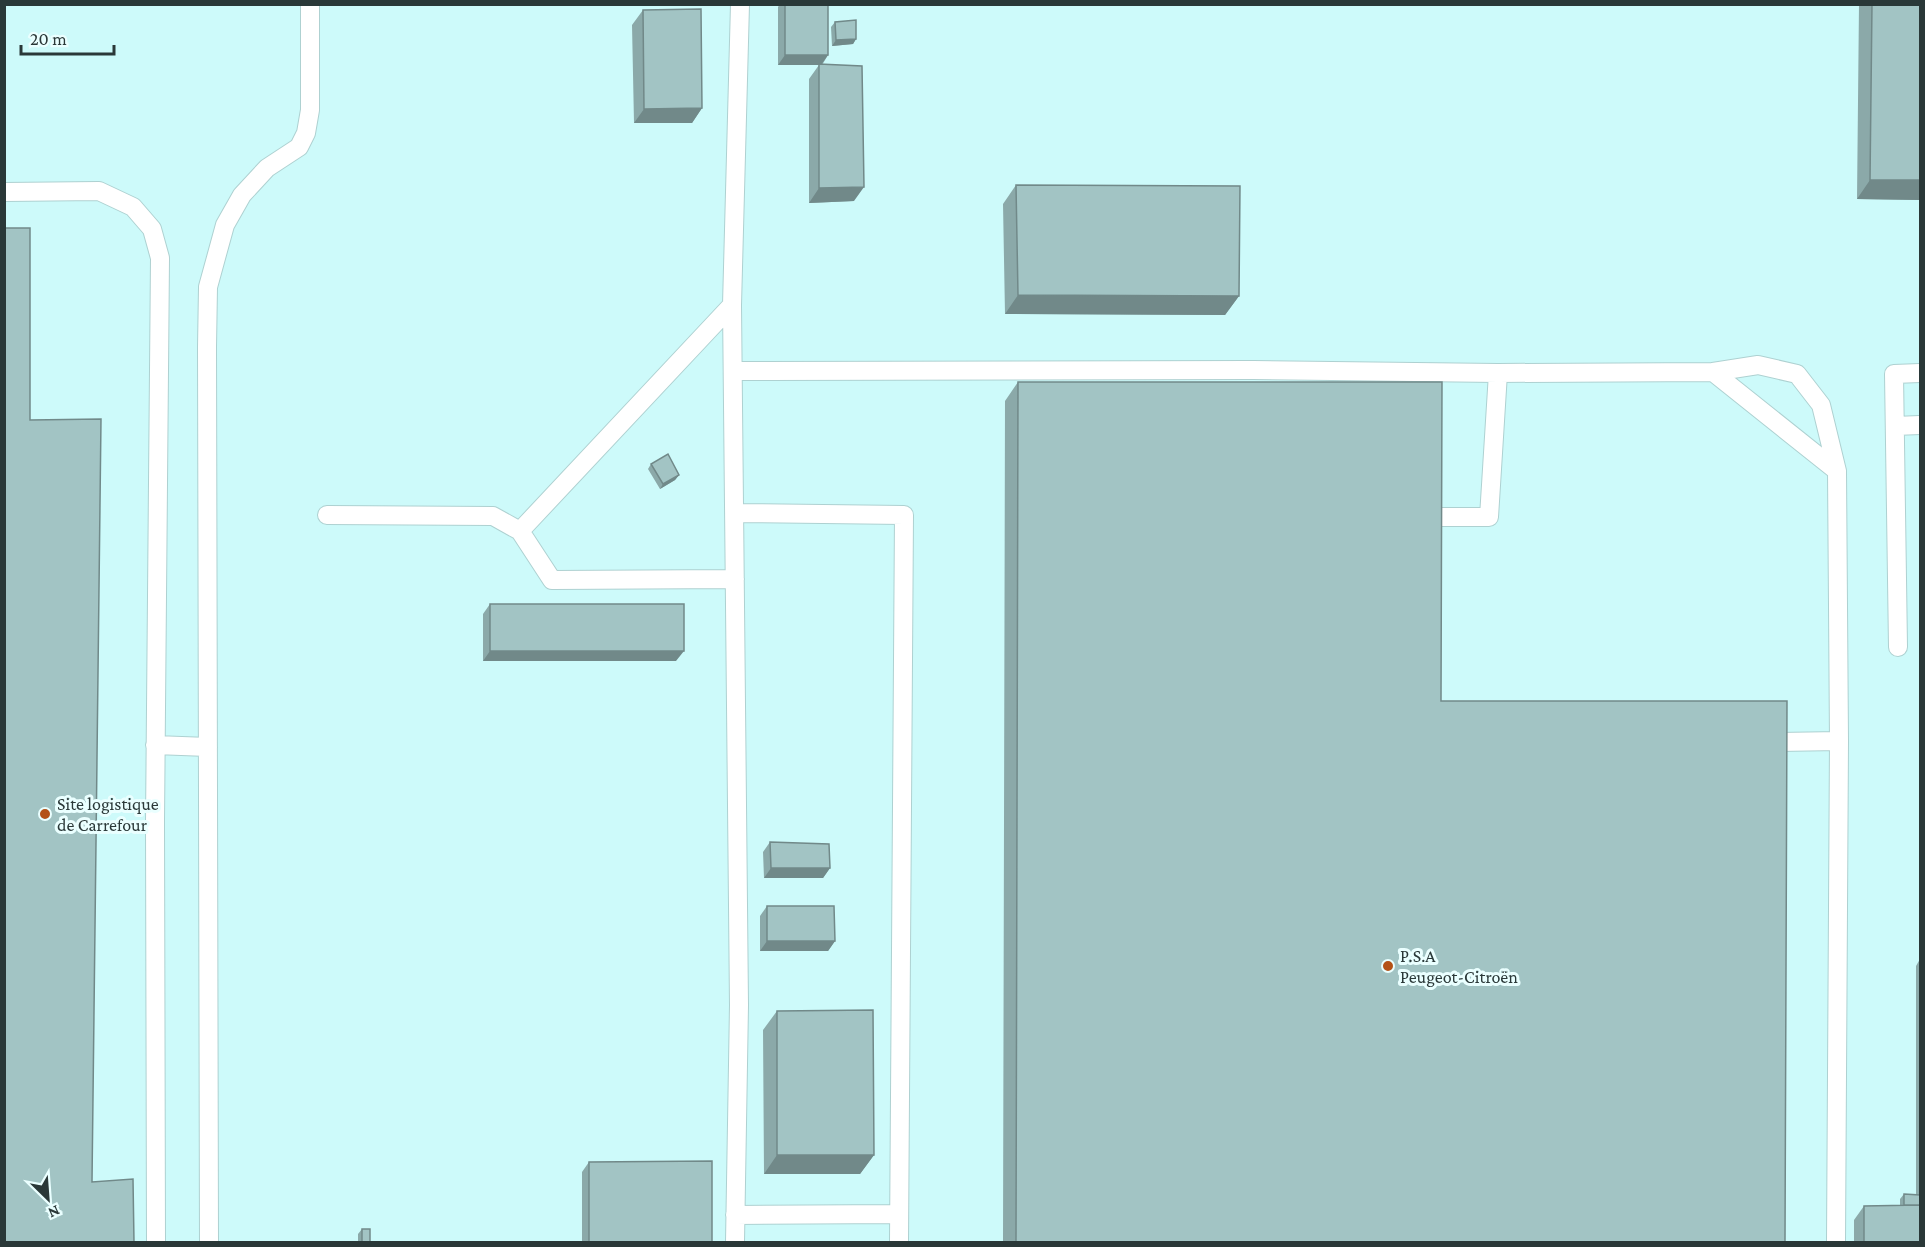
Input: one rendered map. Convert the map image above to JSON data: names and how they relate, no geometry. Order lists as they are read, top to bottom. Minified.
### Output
{"places":["Site logistique de Carrefour","P.S.A Peugeot-Citroën"],"scale_bar":"20 m","north":"bottom right"}
